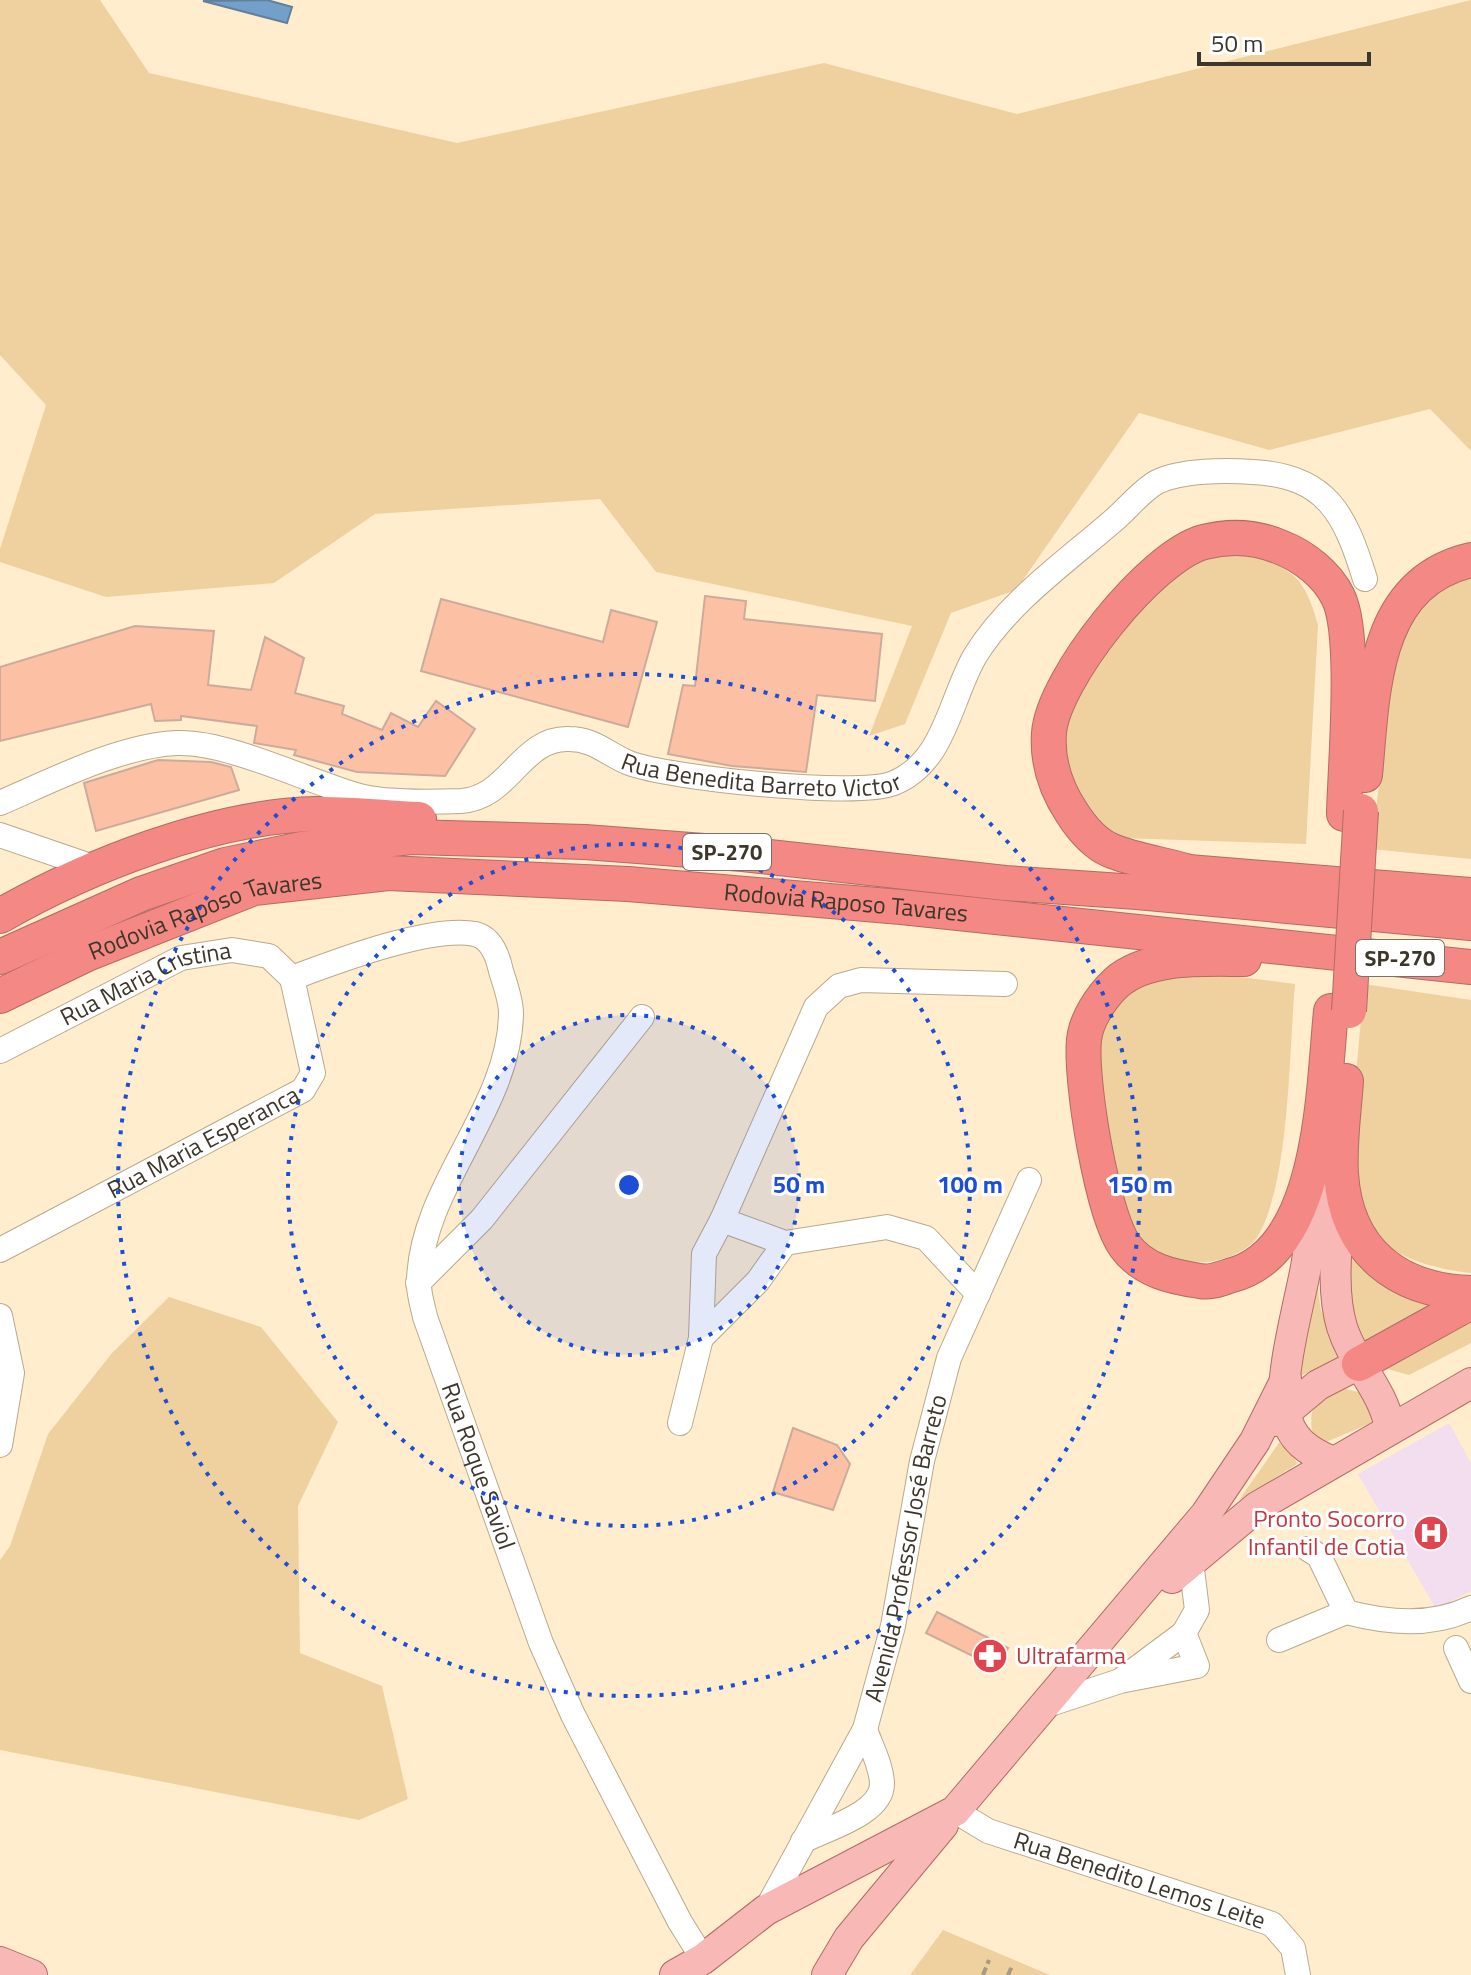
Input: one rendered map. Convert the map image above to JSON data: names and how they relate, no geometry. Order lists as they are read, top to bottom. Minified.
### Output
{"streets":{"highway":["SP-270","Rodovia Raposo Tavares"],"street":["Rua Benedita Barreto Victor","Rua Maria Cristina","Rua Maria Esperanca","Rua Roque Saviol","Avenida Professor José Barreto","Rua Benedito Lemos Leite"]},"crossings":[["Rua Maria Cristina","Rua Maria Esperanca"],["Rua Maria Cristina","Rua Roque Saviol"],["Rua Maria Esperanca","Rua Roque Saviol"]],"places":{"hospital":["Pronto Socorro Infantil de Cotia"],"pharmacy":["Ultrafarma"]},"scale_bar":"50 m","rings":["50 m","100 m","150 m"]}
